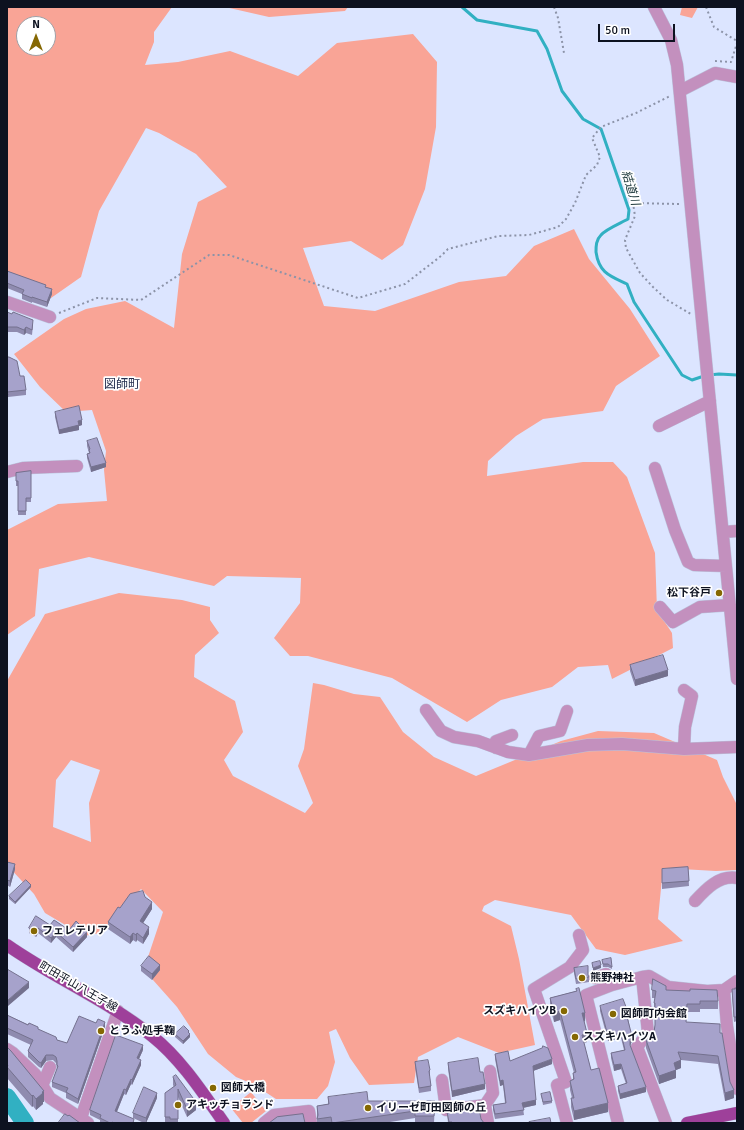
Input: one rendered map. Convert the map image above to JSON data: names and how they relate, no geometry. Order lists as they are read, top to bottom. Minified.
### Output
{"streets":{"main road":["町田平山八王子線"]},"districts":["図師町"],"water":["結道川"],"places":["松下谷戸","フェレテリア","熊野神社","スズキハイツB","図師町内会館","とうふ処手鞠","スズキハイツA","図師大橋","アキッチョランド","イリーゼ町田図師の丘"],"scale_bar":"50 m","north":"top"}
